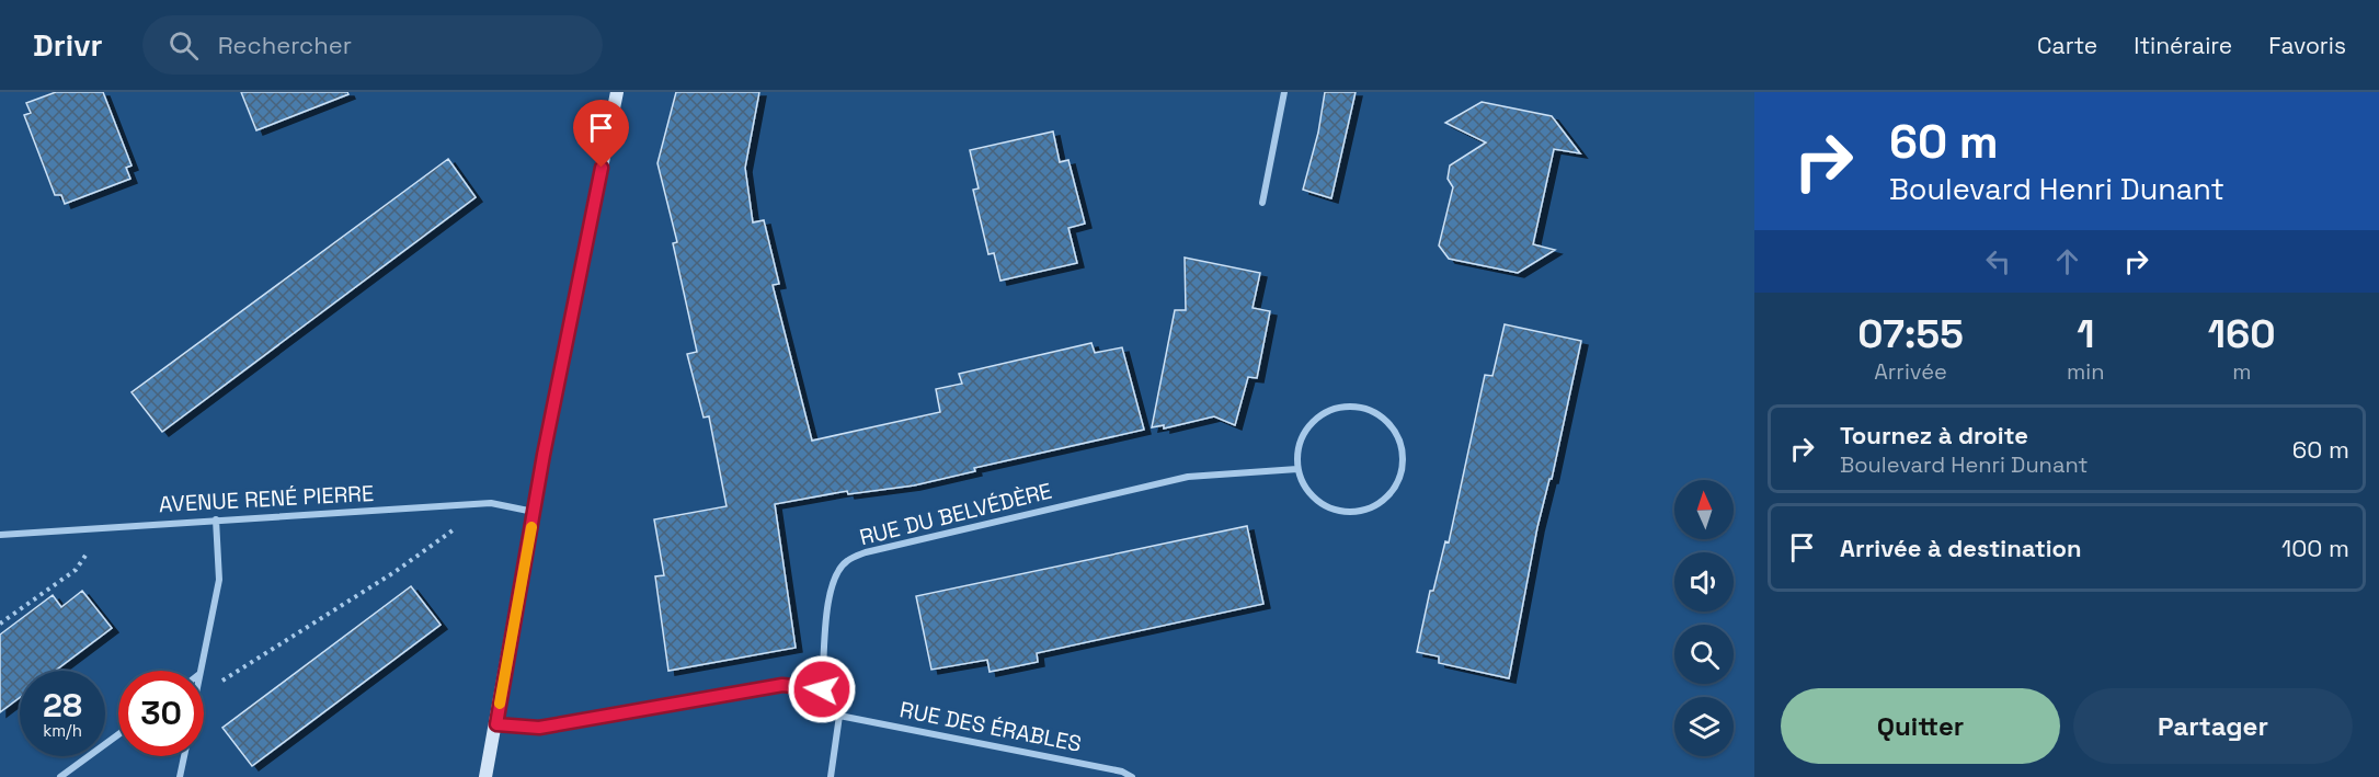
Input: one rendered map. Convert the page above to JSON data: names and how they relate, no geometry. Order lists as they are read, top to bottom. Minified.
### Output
{"streets":{"street":["AVENUE RENÉ PIERRE","RUE DU BELVÉDÈRE","RUE DES ÉRABLES"]},"north":"top","page":{"header":"Drivr","search":"Rechercher","nav":["Carte","Itinéraire","Favoris"],"turn":["60 m","Boulevard Henri Dunant"],"eta":["07:55","Arrivée","1","min","160","m"],"list":[{"name":"Tournez à droite","note":"Boulevard Henri Dunant","value":"60 m"},{"name":"Arrivée à destination","value":"100 m"}],"speed":"28 km/h","limit":"30","buttons":["Quitter","Partager"]}}
